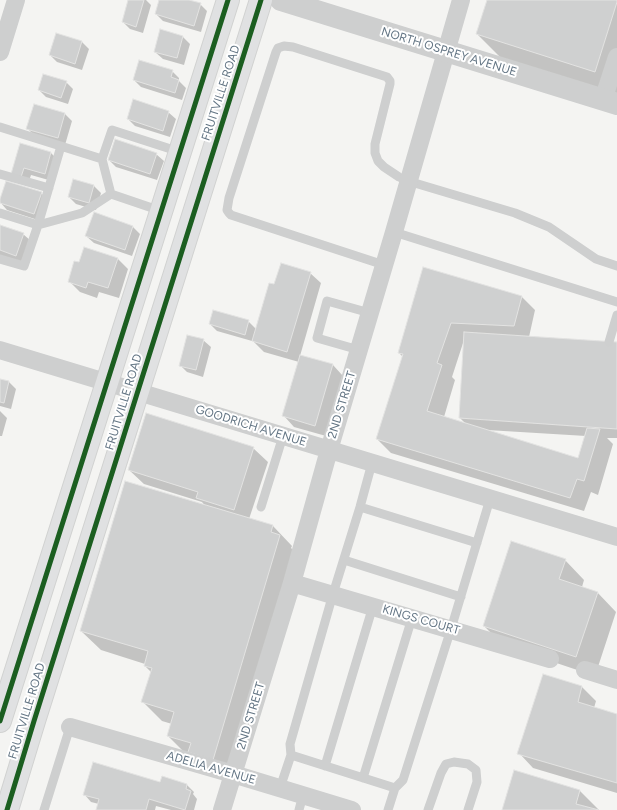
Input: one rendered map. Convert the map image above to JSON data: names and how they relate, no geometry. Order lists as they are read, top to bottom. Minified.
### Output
{"streets":{"main road":["FRUITVILLE ROAD"],"street":["NORTH OSPREY AVENUE","2ND STREET","GOODRICH AVENUE","KINGS COURT","ADELIA AVENUE"]},"crossings":[["NORTH OSPREY AVENUE","2ND STREET"],["FRUITVILLE ROAD","GOODRICH AVENUE"],["2ND STREET","GOODRICH AVENUE"],["2ND STREET","KINGS COURT"],["2ND STREET","ADELIA AVENUE"]]}
